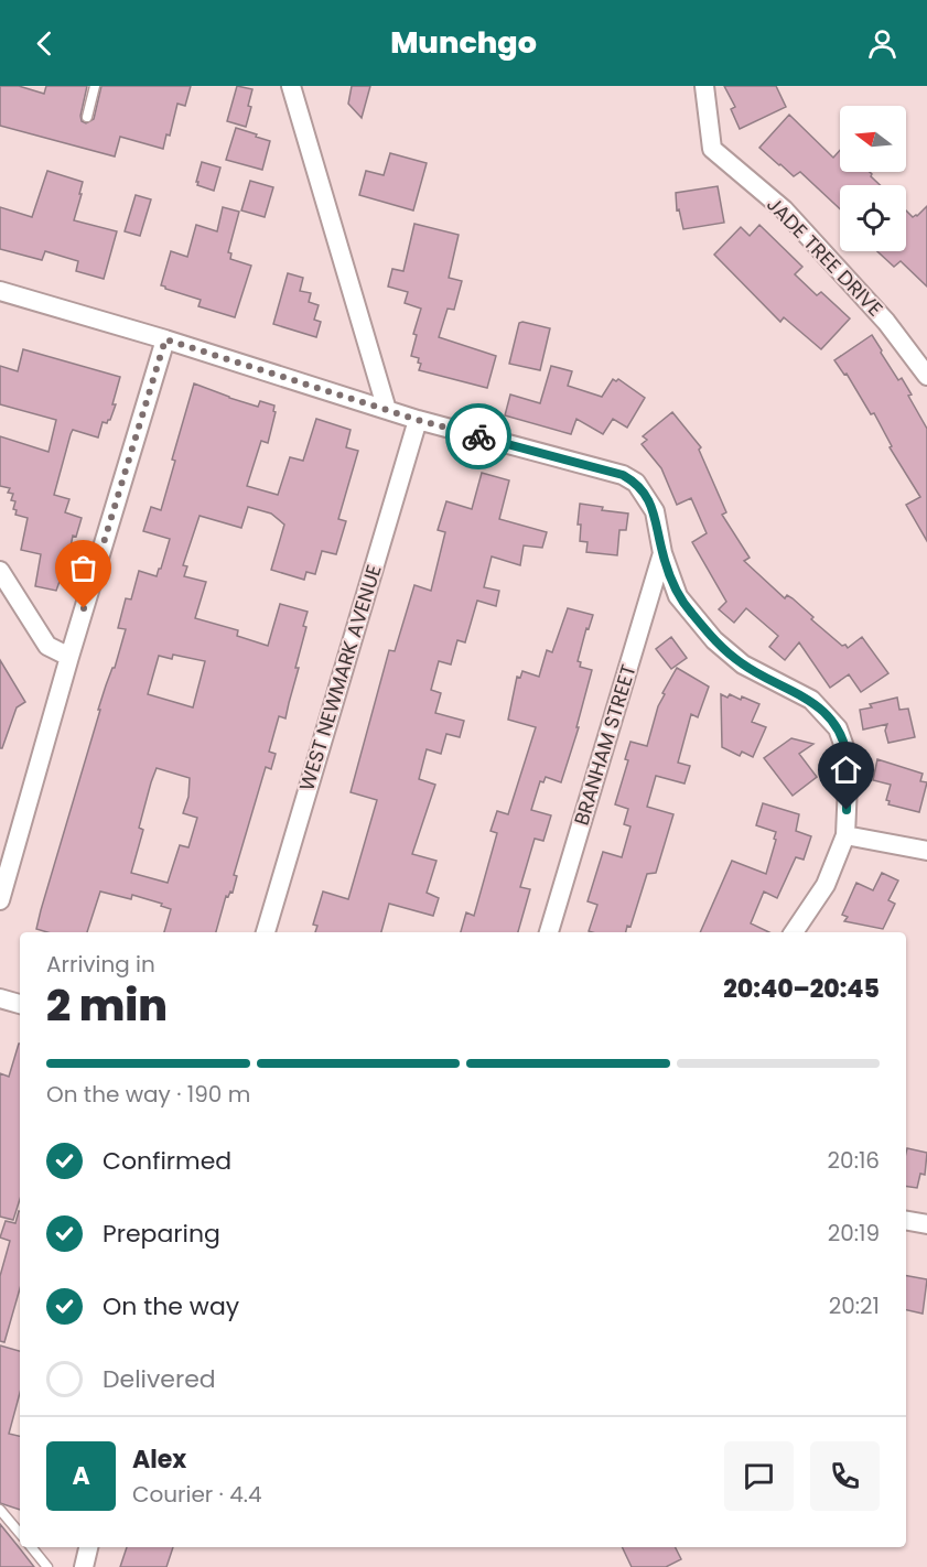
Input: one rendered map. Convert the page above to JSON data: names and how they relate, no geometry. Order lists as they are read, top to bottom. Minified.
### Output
{"streets":{"street":["JADE TREE DRIVE","WEST NEWMARK AVENUE","BRANHAM STREET"]},"north":"left","page":{"header":"Munchgo","heading":["2 min","Arriving in","20:40–20:45"],"panel":["Alex","Courier · 4.4"],"bar":"On the way · 190 m","list":[["Confirmed","20:16"],["Preparing","20:19"],["On the way","20:21"],"Delivered"],"round":"A"}}
